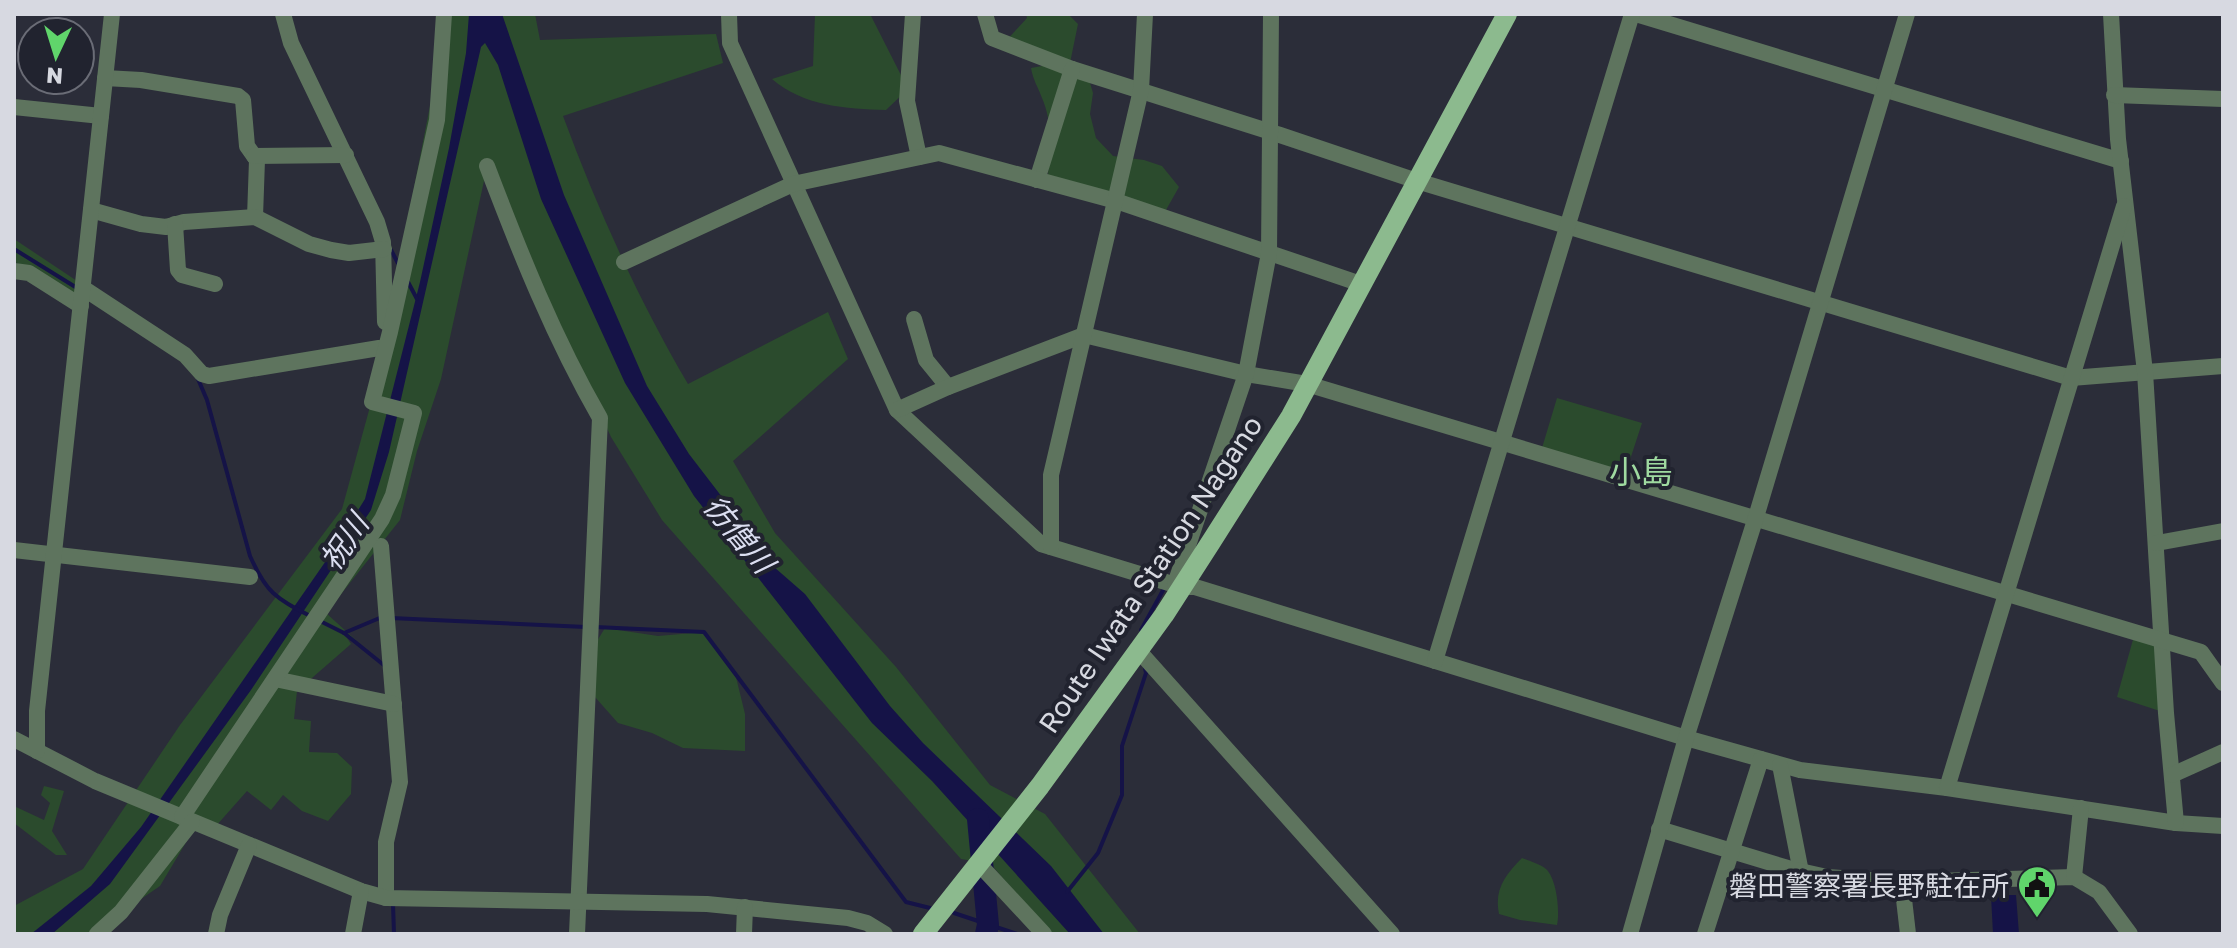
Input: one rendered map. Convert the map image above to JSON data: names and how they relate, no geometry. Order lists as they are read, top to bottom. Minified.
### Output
{"streets":{"main road":["Route Iwata Station Nagano"]},"districts":["小島"],"water":["彷僧川","祝川"],"places":{"public building":["磐田警察署長野駐在所"]},"north":"bottom"}
